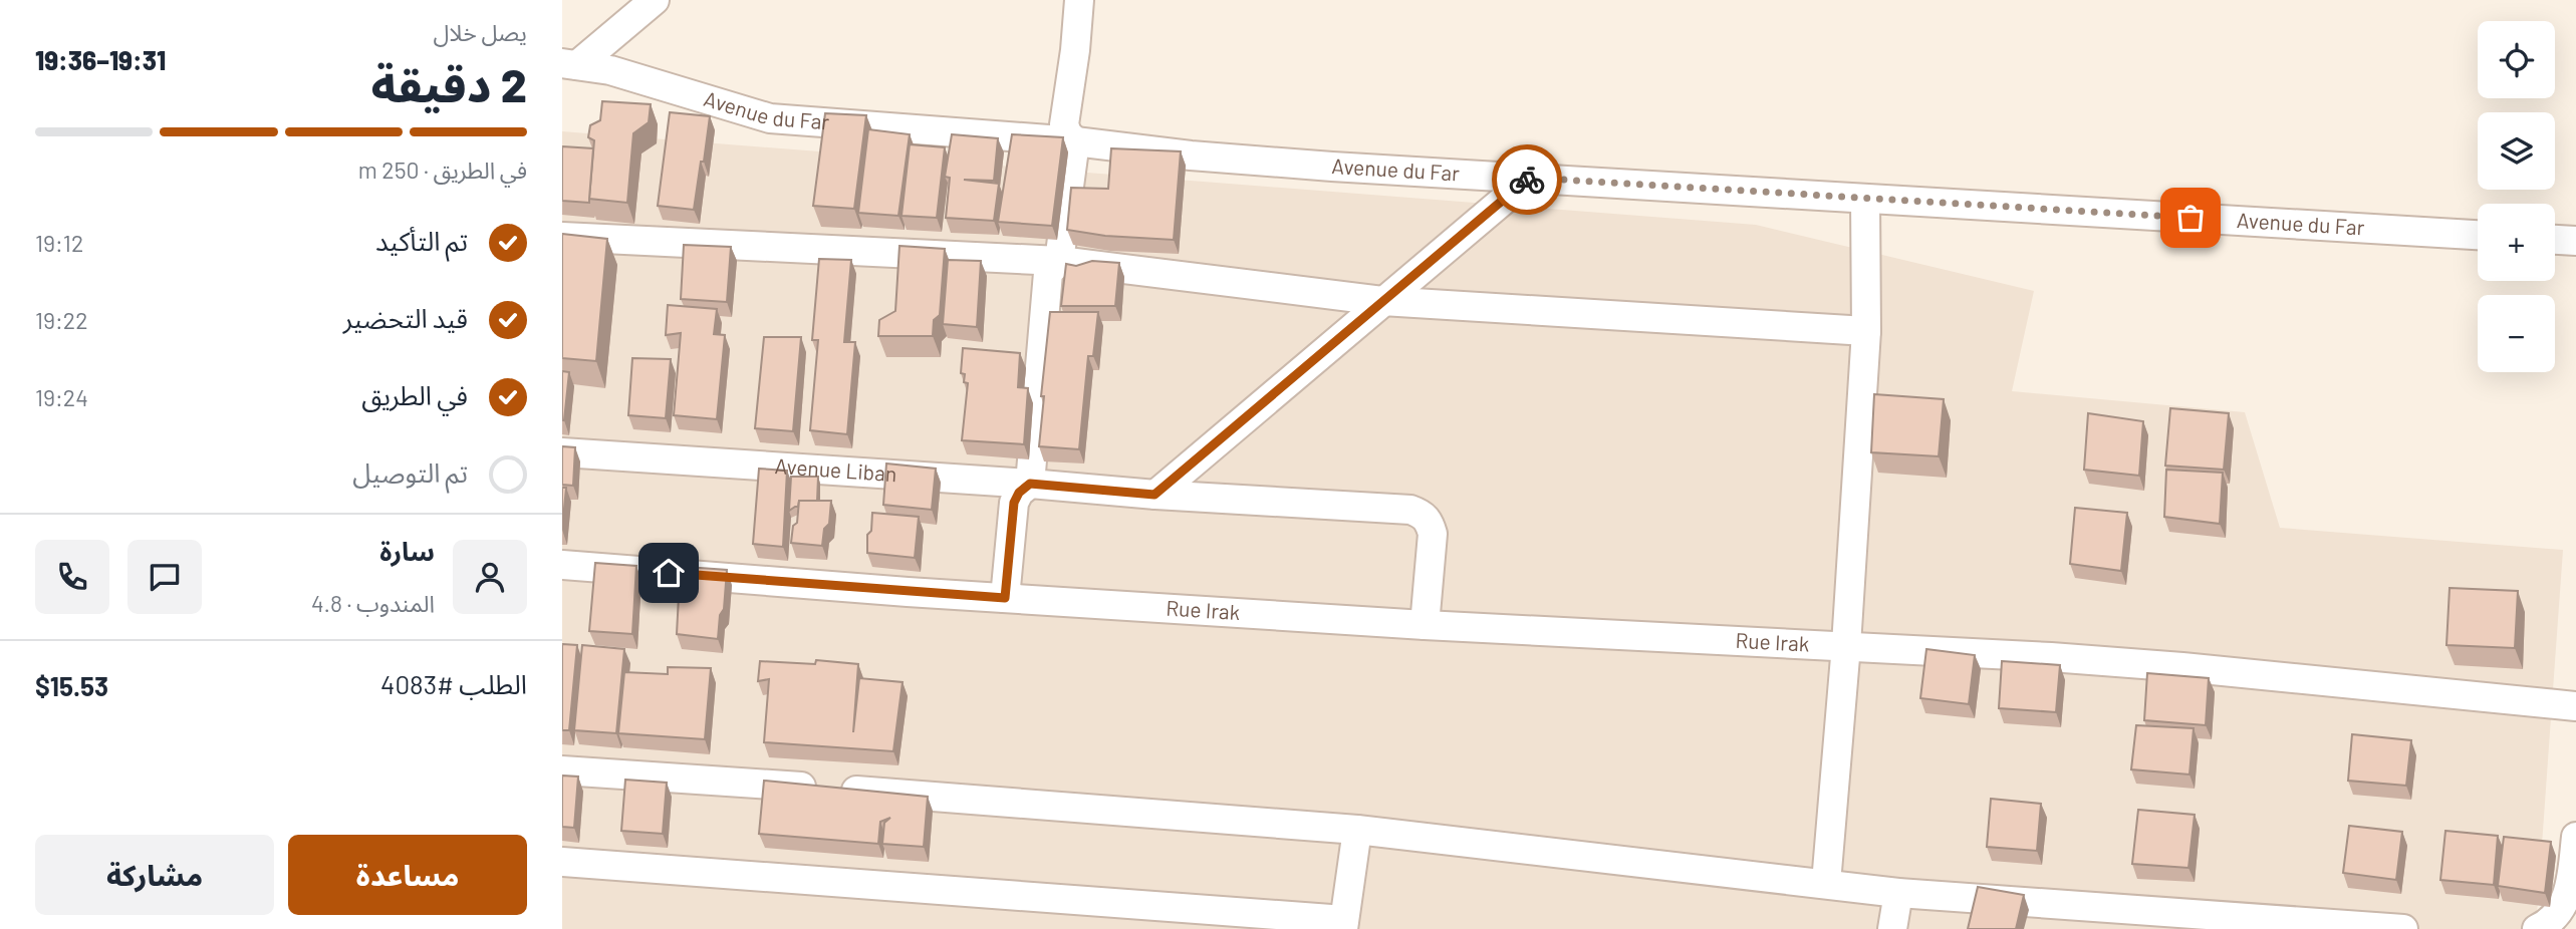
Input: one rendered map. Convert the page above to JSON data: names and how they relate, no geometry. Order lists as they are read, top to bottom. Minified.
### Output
{"streets":{"street":["Avenue du Far","Avenue Liban","Rue Irak"]},"crossings":[["Avenue Liban","Rue Irak"]],"page":{"heading":["2 دقيقة","يصل خلال","19:31–19:36"],"panel":["سارة","المندوب · 4.8","الطلب #4083","$15.53"],"map_buttons":["+","−"],"bar":"في الطريق · 250 m","list":[["تم التأكيد","19:12"],["قيد التحضير","19:22"],["في الطريق","19:24"],"تم التوصيل"],"buttons":["مساعدة","مشاركة"]}}
